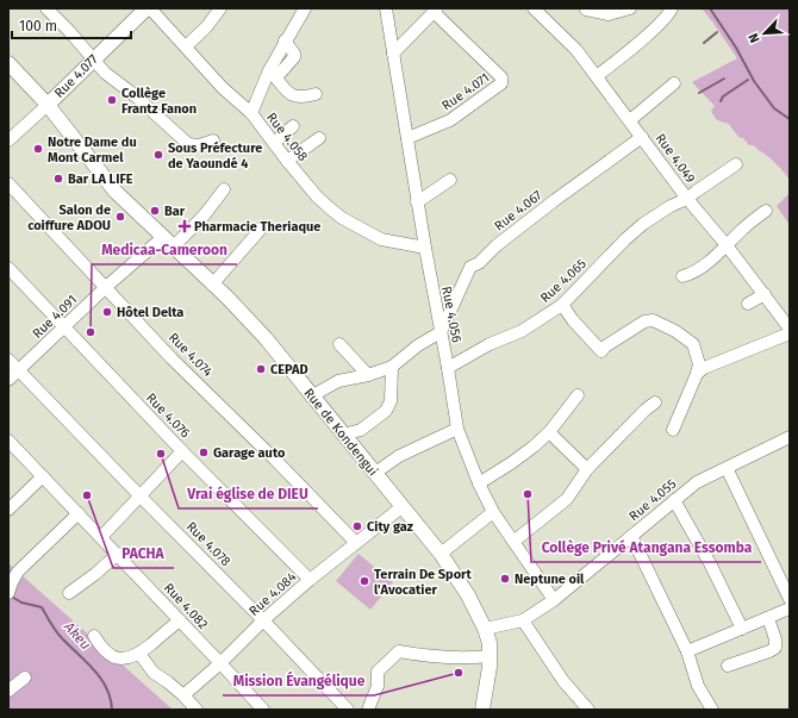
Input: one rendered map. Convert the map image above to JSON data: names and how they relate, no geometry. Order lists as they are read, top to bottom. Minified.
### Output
{"streets":{"main road":["Rue 4.077","Rue de Kondengui"],"street":["Rue 4.071","Rue 4.058","Rue 4.049","Rue 4.067","Rue 4.065","Rue 4.056","Rue 4.091","Rue 4.074","Rue 4.076","Rue 4.055","Rue 4.078","Rue 4.084","Rue 4.082"]},"crossings":[["Rue 4.077","Rue 4.058"],["Rue 4.077","Rue de Kondengui"],["Rue 4.071","Rue 4.056"],["Rue 4.058","Rue 4.056"],["Rue 4.049","Rue 4.067"],["Rue 4.049","Rue 4.065"],["Rue 4.067","Rue 4.056"],["Rue 4.065","Rue 4.056"],["Rue 4.056","Rue 4.055"],["Rue 4.091","Rue 4.074"],["Rue 4.091","Rue 4.076"],["Rue 4.091","Rue de Kondengui"],["Rue 4.091","Rue 4.078"],["Rue 4.074","Rue 4.084"],["Rue 4.076","Rue 4.084"],["Rue de Kondengui","Rue 4.055"],["Rue de Kondengui","Rue 4.084"],["Rue 4.078","Rue 4.084"],["Rue 4.084","Rue 4.082"]],"water":["Akeu"],"places":{"other":["Collège Frantz Fanon","Notre Dame du Mont Carmel","Sous Préfecture de Yaoundé 4","Bar LA LIFE","Bar","Salon de coiffure ADOU","Hôtel Delta","Medicaa-Cameroon","CEPAD","Garage auto","Vrai église de DIEU","Collège Privé Atangana Essomba","PACHA","City gaz","Neptune oil","Terrain De Sport l'Avocatier","Mission Évangélique"],"health":["Pharmacie Theriaque"]},"scale_bar":"100 m","north":"bottom left"}
